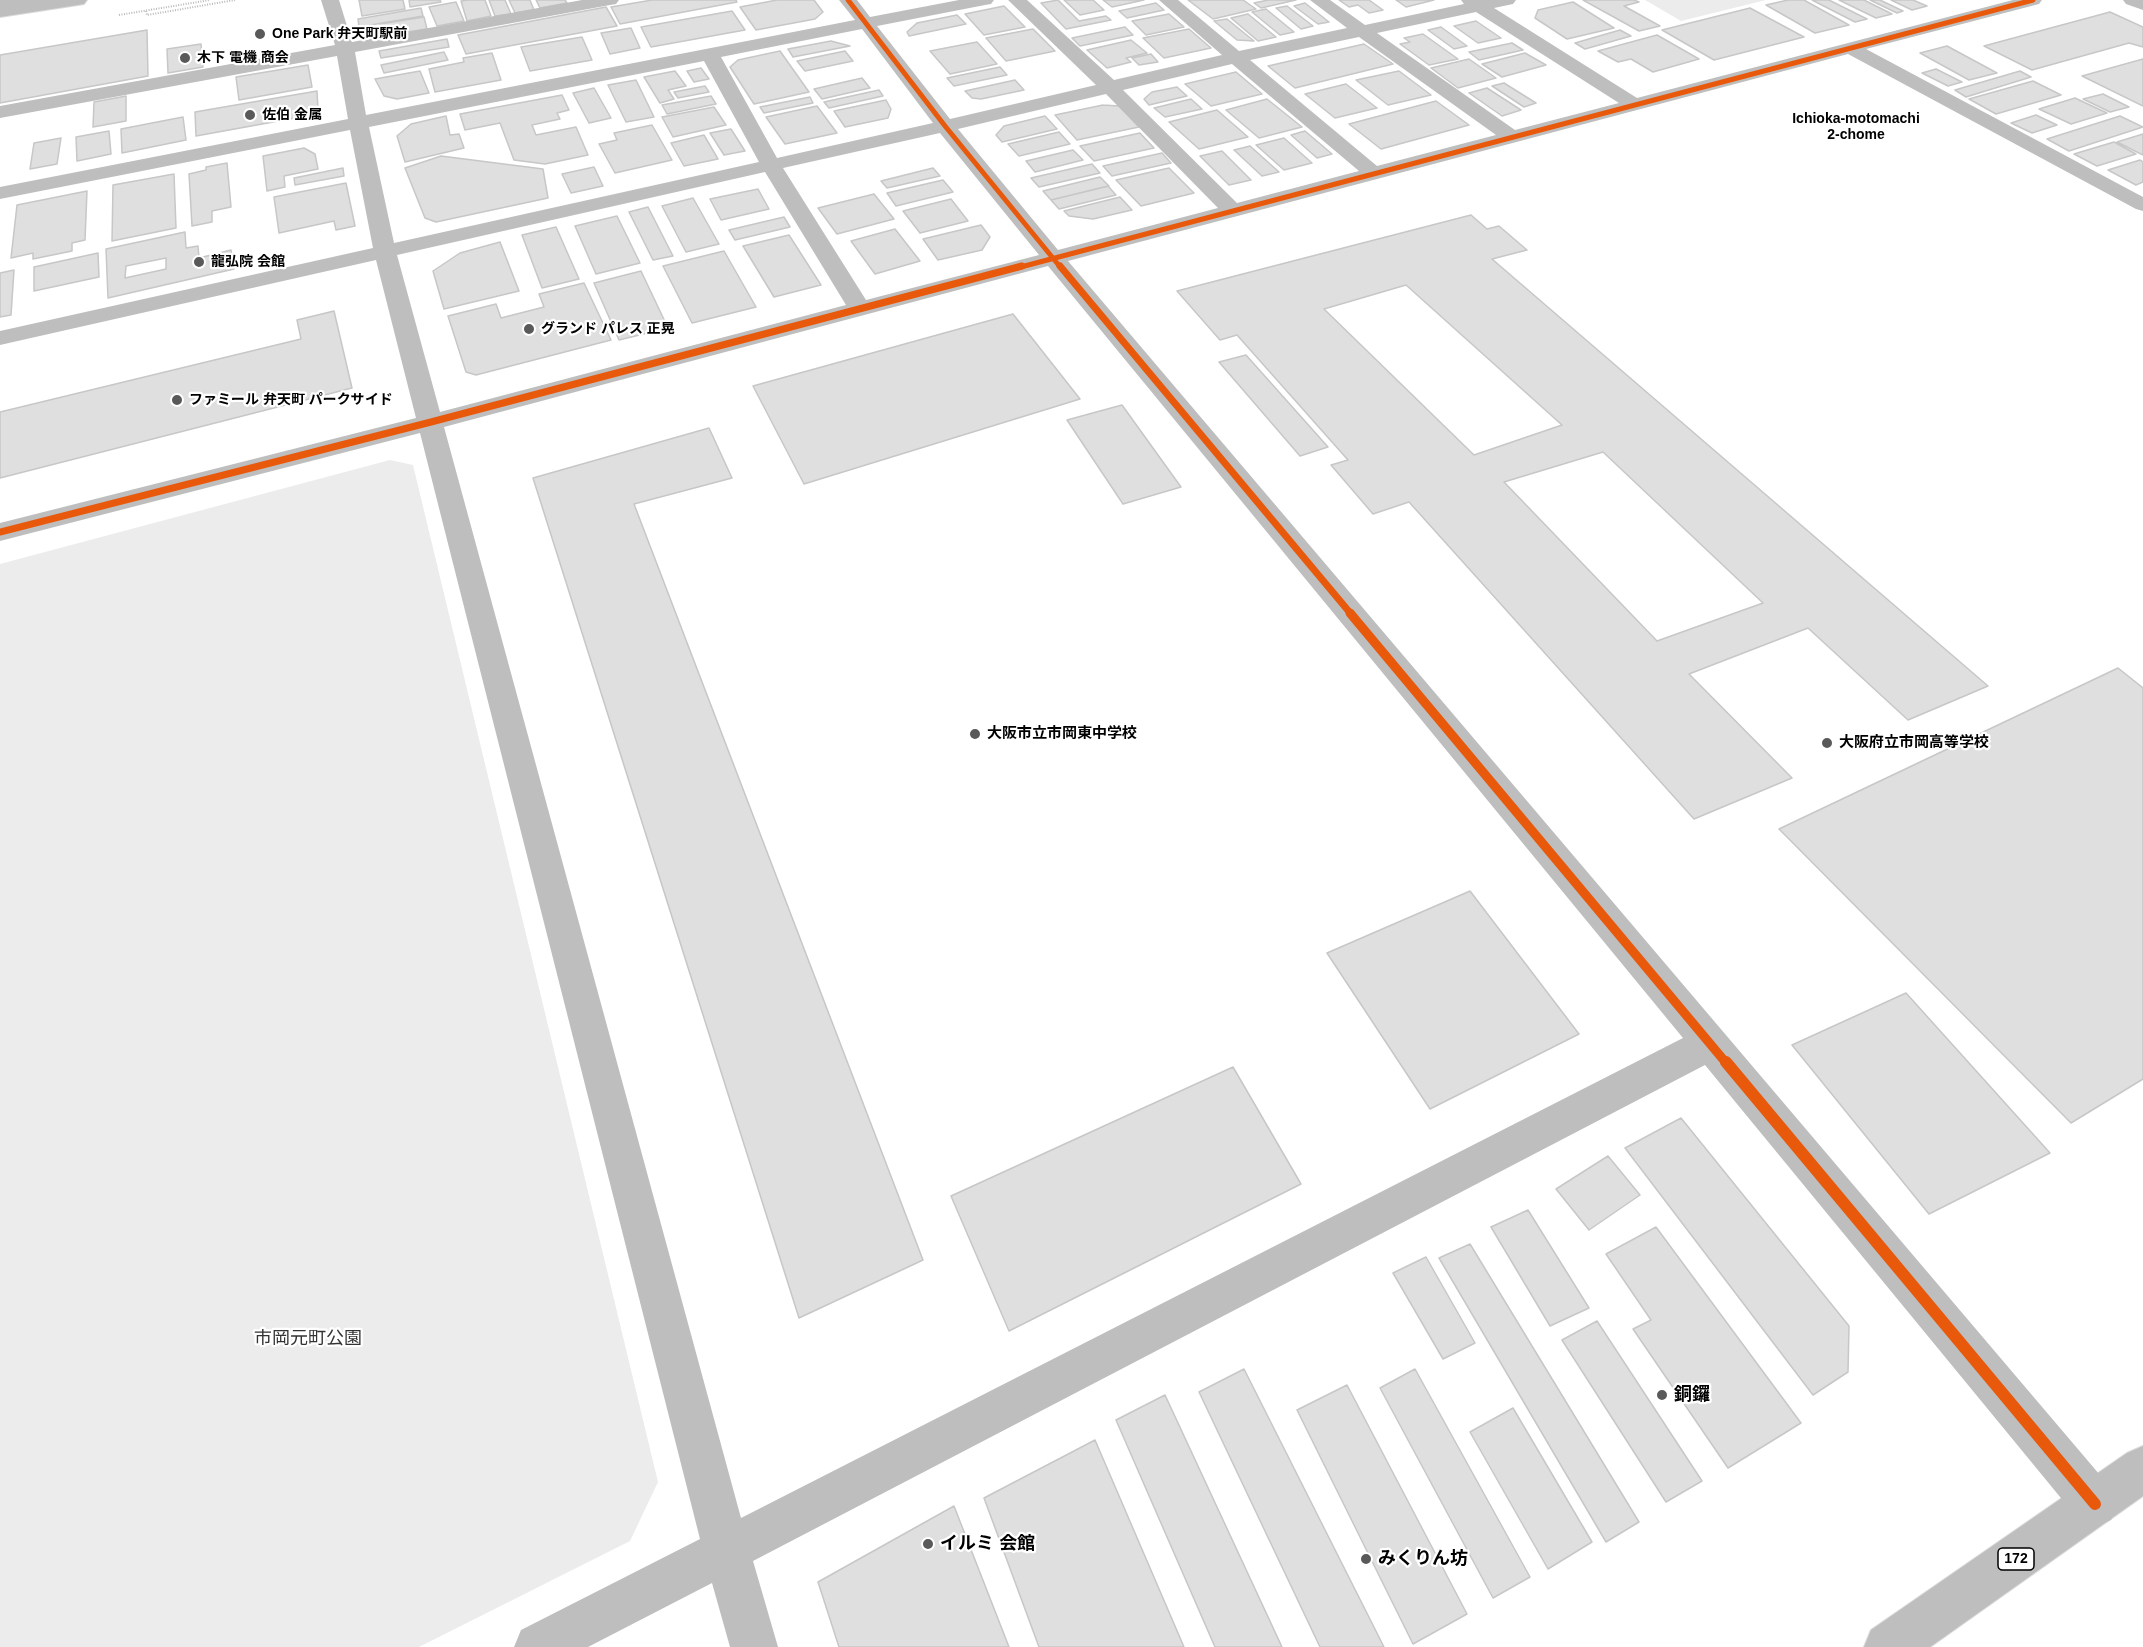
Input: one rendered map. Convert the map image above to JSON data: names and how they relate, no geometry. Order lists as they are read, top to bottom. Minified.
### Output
{"streets":{"main road":["172"]},"districts":["Ichioka-motomachi 2-chome"],"parks":["市岡元町公園"],"places":["One Park 弁天町駅前","木下 電機 商会","佐伯 金属","龍弘院 会館","グランド パレス 正晃","ファミール 弁天町 パークサイド","大阪市立市岡東中学校","大阪府立市岡高等学校","銅鑼","イルミ 会館","みくりん坊"]}
